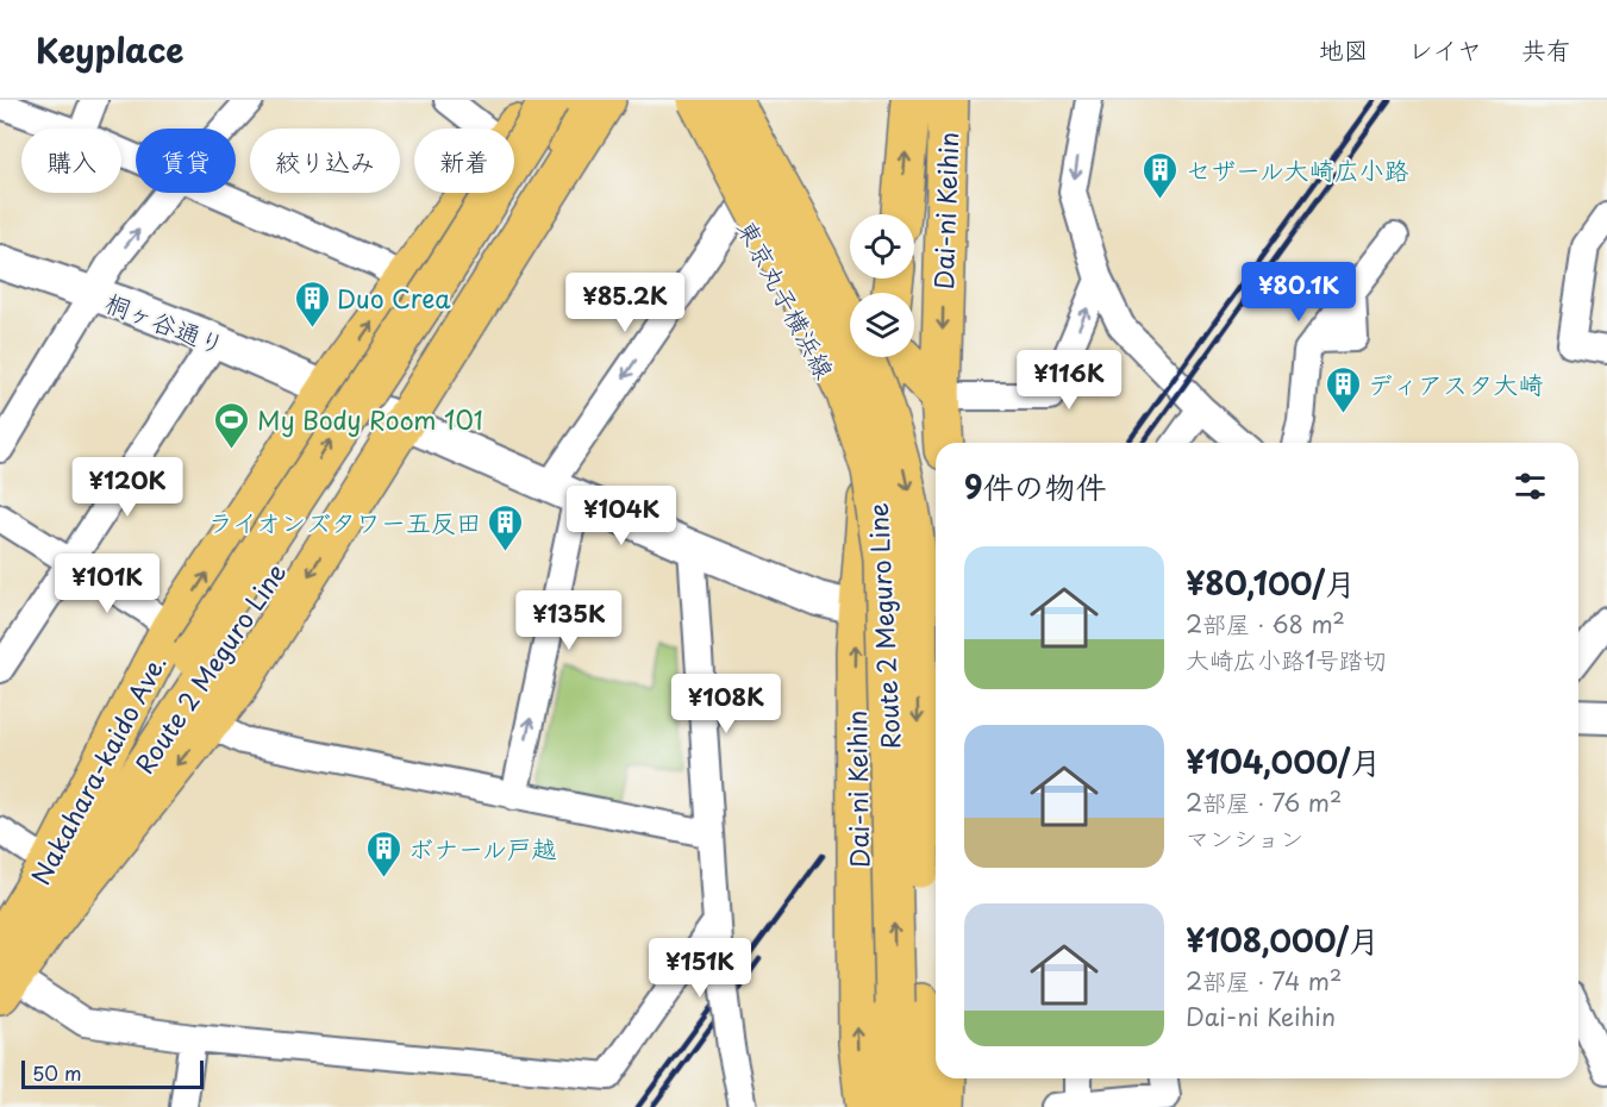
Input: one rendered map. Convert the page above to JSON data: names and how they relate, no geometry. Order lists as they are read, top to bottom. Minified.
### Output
{"streets":{"main road":["Dai-ni Keihin","東京丸子横浜線","Route 2 Meguro Line","Nakahara-kaido Ave."],"street":["桐ヶ谷通り"]},"crossings":[["Dai-ni Keihin","東京丸子横浜線"],["Dai-ni Keihin","桐ヶ谷通り"],["桐ヶ谷通り","Nakahara-kaido Ave."],["Route 2 Meguro Line","Nakahara-kaido Ave."]],"places":{"building":["セザール大崎広小路","Duo Crea","ディアスタ大崎","ライオンズタワー五反田","ボナール戸越"],"sports":["My Body Room 101"]},"scale_bar":"50 m","page":{"header":"Keyplace","nav":["地図","レイヤ","共有"],"chip":["購入","賃貸","絞り込み","新着"],"price":["¥80.1K","¥85.2K","¥116K","¥120K","¥104K","¥101K","¥135K","¥108K","¥151K"],"heading":"9件の物件","list":[{"name":"¥80,100/月","note":"2部屋 · 68 m² · 大崎広小路1号踏切"},{"name":"¥104,000/月","note":"2部屋 · 76 m² · マンション"},{"name":"¥108,000/月","note":"2部屋 · 74 m² · Dai-ni Keihin"}],"scale":"50 m"}}
